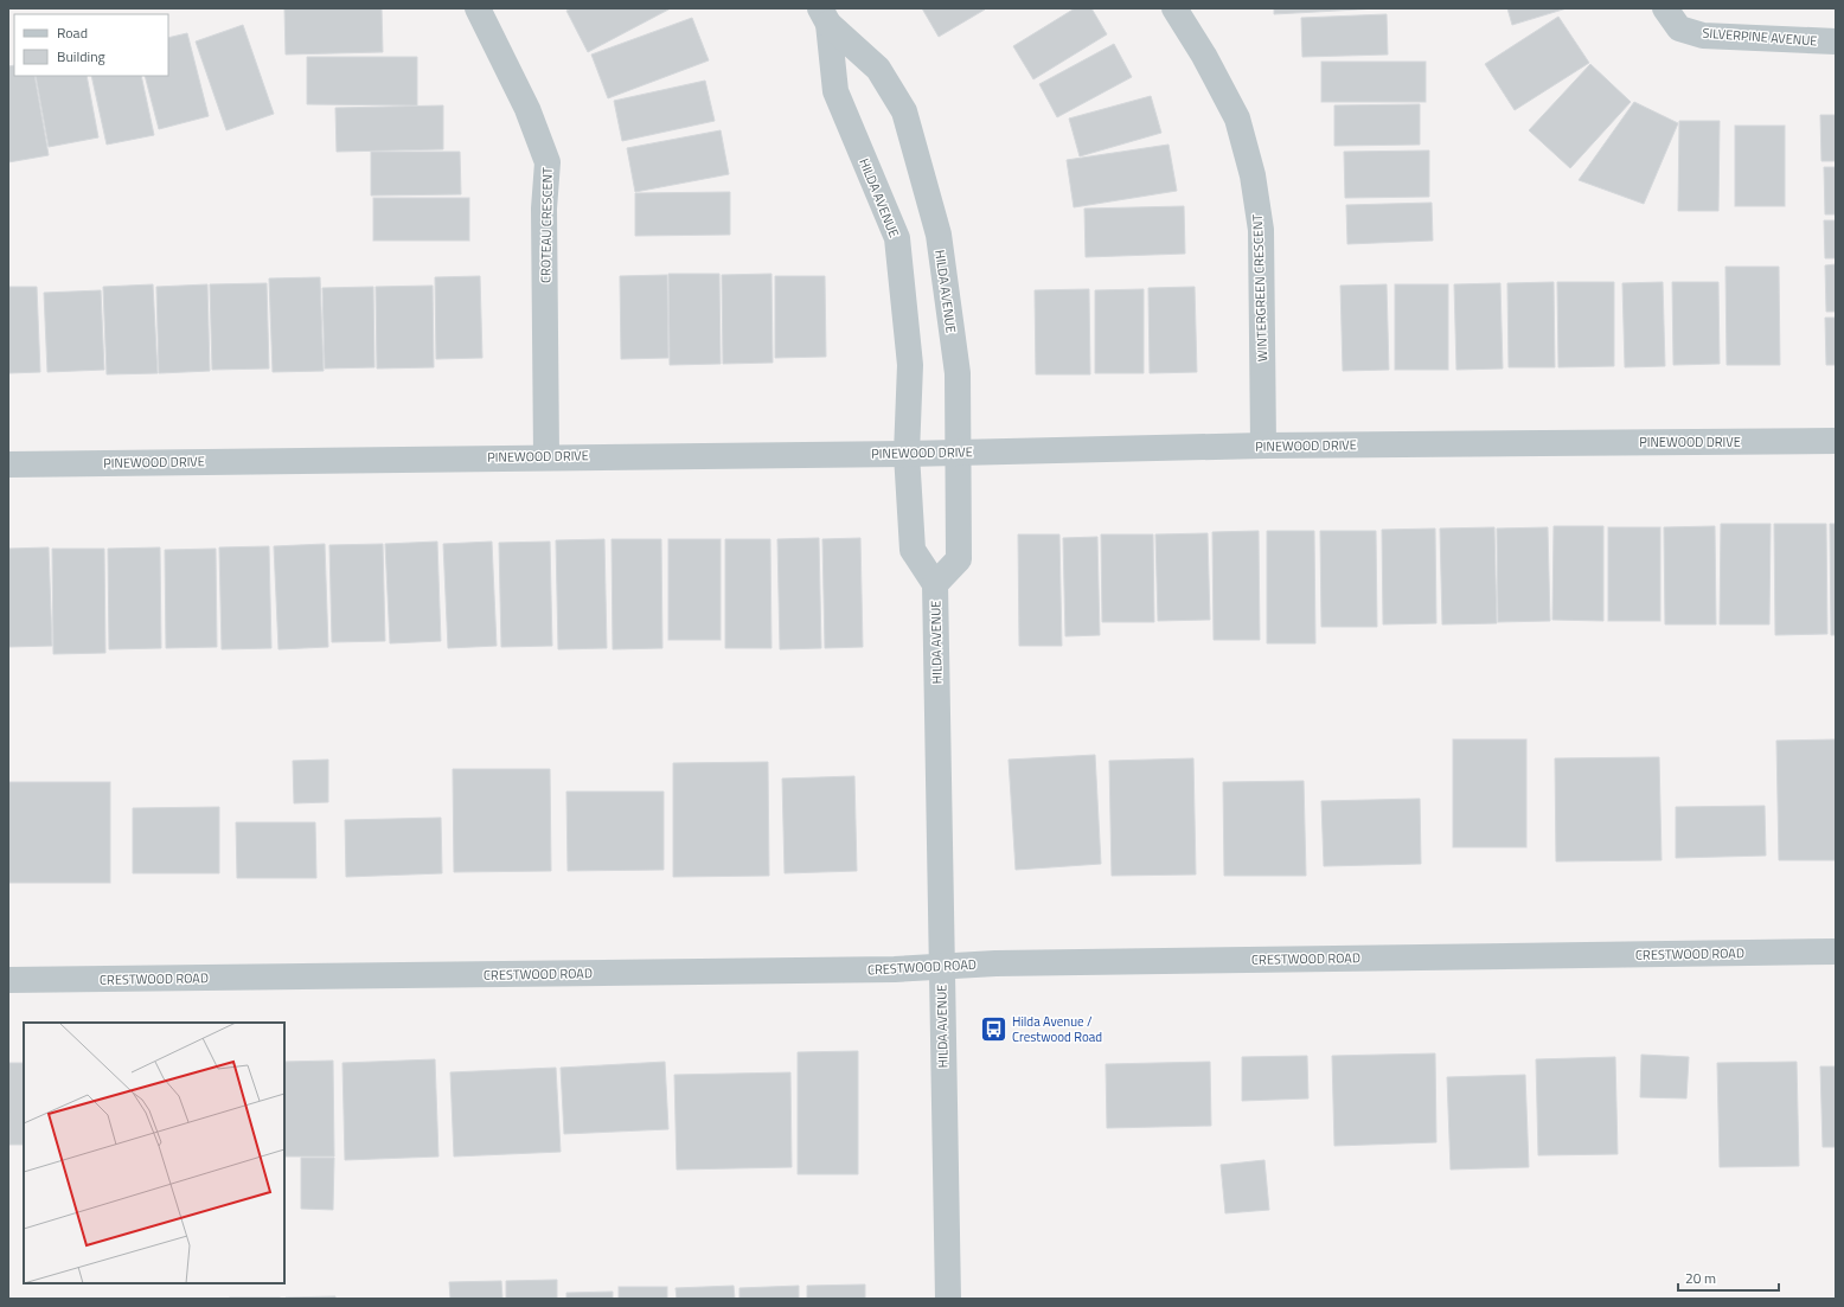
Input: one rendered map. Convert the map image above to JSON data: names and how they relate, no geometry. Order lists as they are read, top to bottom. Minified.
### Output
{"streets":{"street":["SILVERPINE AVENUE","HILDA AVENUE","CROTEAU CRESCENT","WINTERGREEN CRESCENT","PINEWOOD DRIVE","CRESTWOOD ROAD"]},"crossings":[["HILDA AVENUE","PINEWOOD DRIVE"],["HILDA AVENUE","CRESTWOOD ROAD"],["CROTEAU CRESCENT","PINEWOOD DRIVE"],["WINTERGREEN CRESCENT","PINEWOOD DRIVE"]],"places":{"bus stop":["Hilda Avenue / Crestwood Road"]},"legend":["Road","Building"],"scale_bar":"20 m"}
